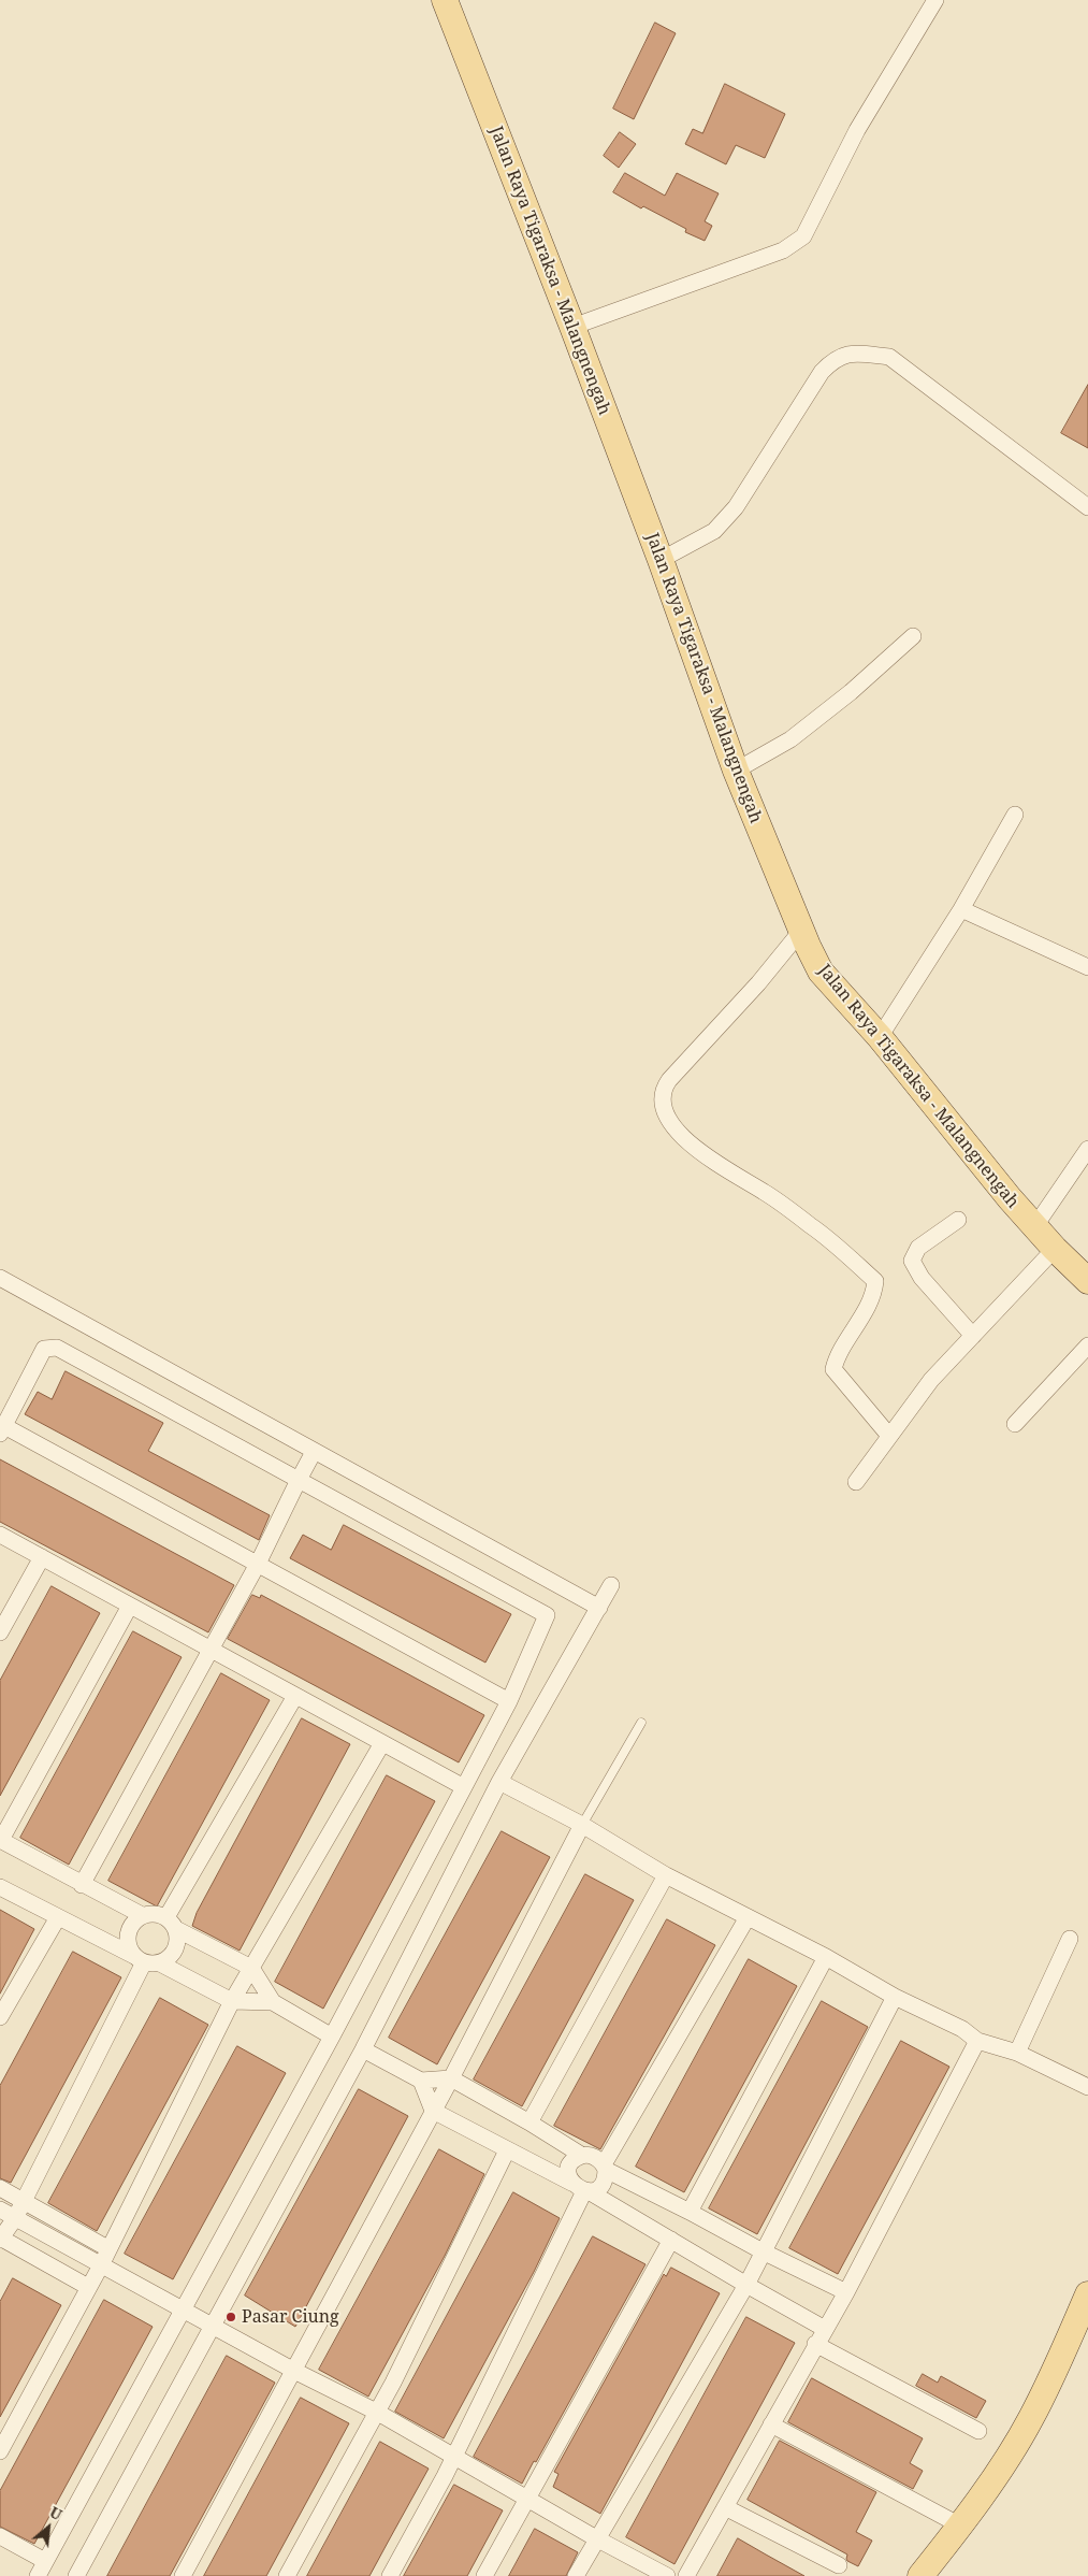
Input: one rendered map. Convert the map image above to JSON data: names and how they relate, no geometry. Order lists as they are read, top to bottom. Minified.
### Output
{"streets":{"main road":["Jalan Raya Tigaraksa - Malangnengah"]},"places":["Pasar Ciung"],"north":"top right"}
